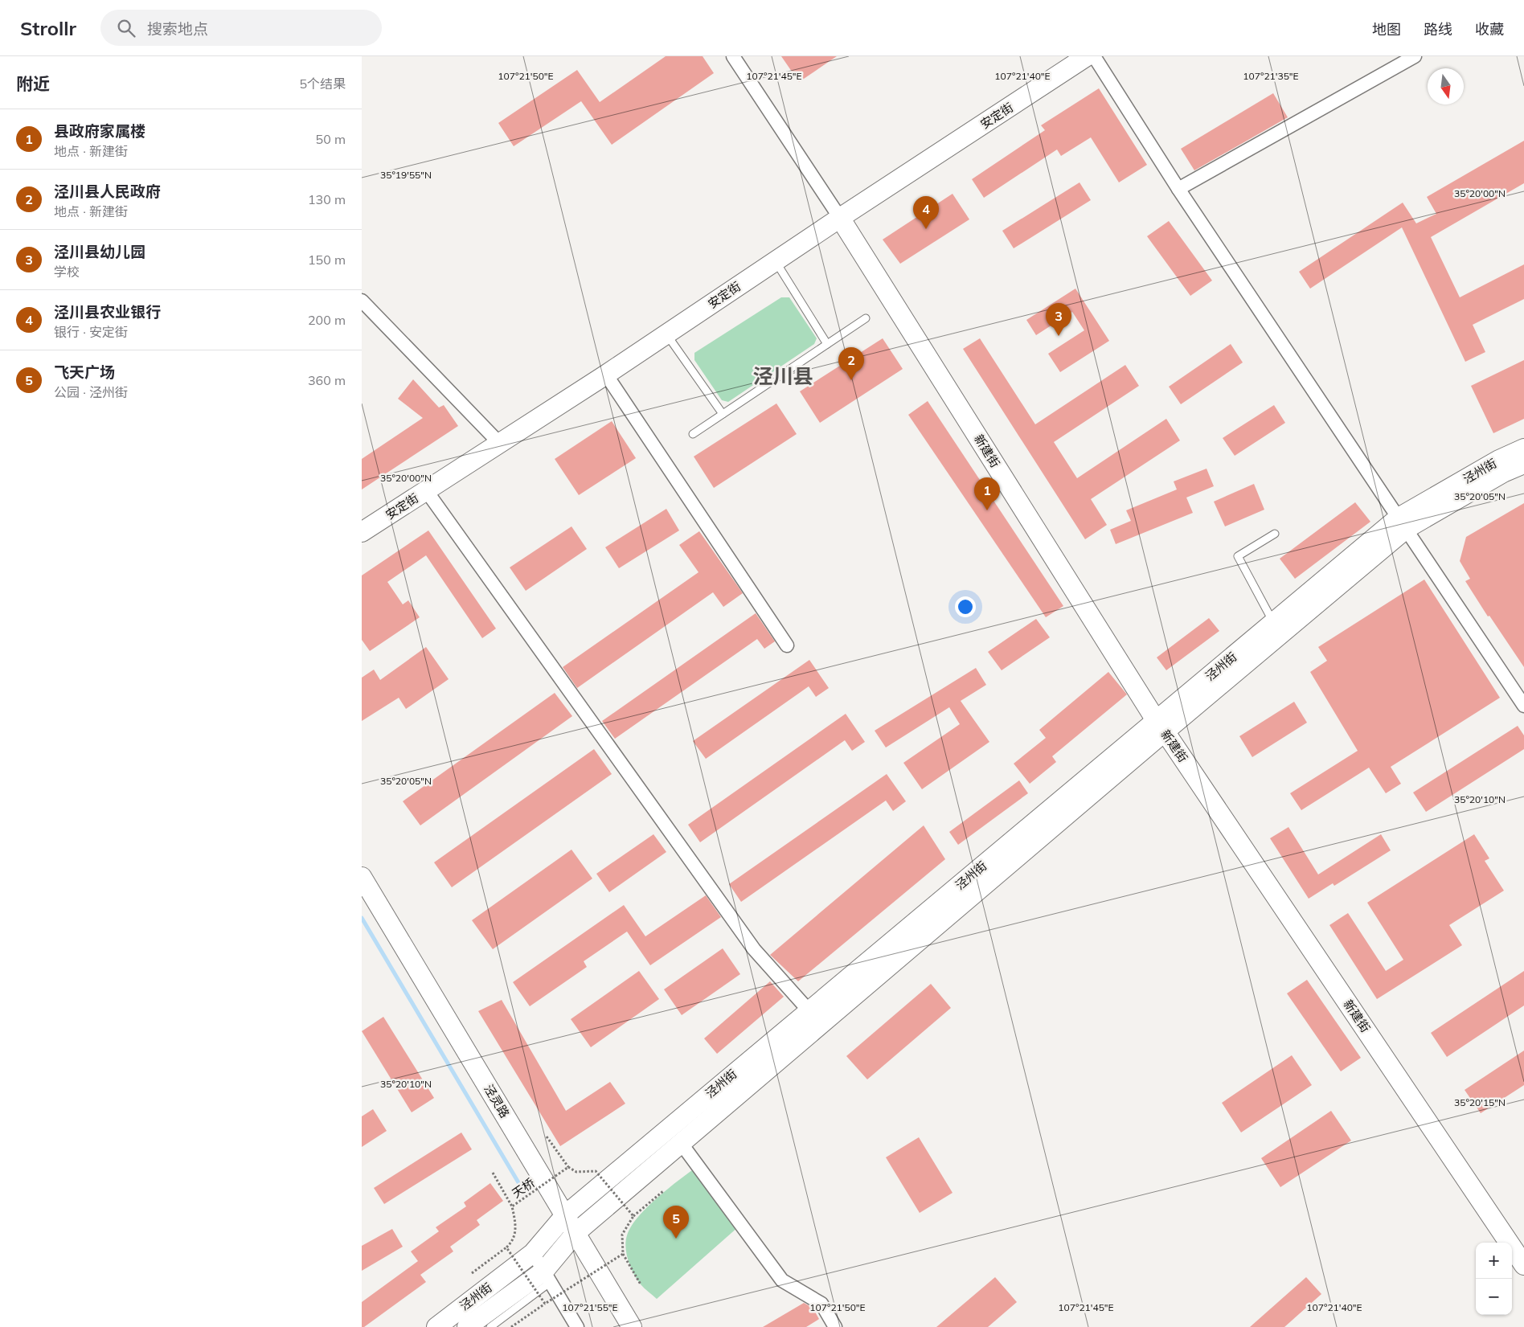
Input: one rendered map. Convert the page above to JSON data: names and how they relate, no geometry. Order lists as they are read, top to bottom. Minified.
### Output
{"streets":{"main road":["安定街","新建街","泾州街","泾灵路"],"path":["天桥"]},"crossings":[["安定街","新建街"],["新建街","泾州街"],["泾州街","泾灵路"]],"districts":["泾川县"],"north":"bottom","page":{"header":"Strollr","search":"搜索地点","nav":["地图","路线","收藏"],"heading":["附近","5个结果"],"list":[{"mark":"1","name":"县政府家属楼","note":"地点 · 新建街","value":"50 m"},{"mark":"2","name":"泾川县人民政府","note":"地点 · 新建街","value":"130 m"},{"mark":"3","name":"泾川县幼儿园","note":"学校","value":"150 m"},{"mark":"4","name":"泾川县农业银行","note":"银行 · 安定街","value":"200 m"},{"mark":"5","name":"飞天广场","note":"公园 · 泾州街","value":"360 m"}],"pins":["4","3","2","1","5"],"map_buttons":["+","−"]},"coordinates":["107°21'50\"E","107°21'45\"E","107°21'40\"E","107°21'35\"E","35°19'55\"N","35°20'00\"N","35°20'05\"N","35°20'10\"N","35°20'15\"N","107°21'55\"E"]}
